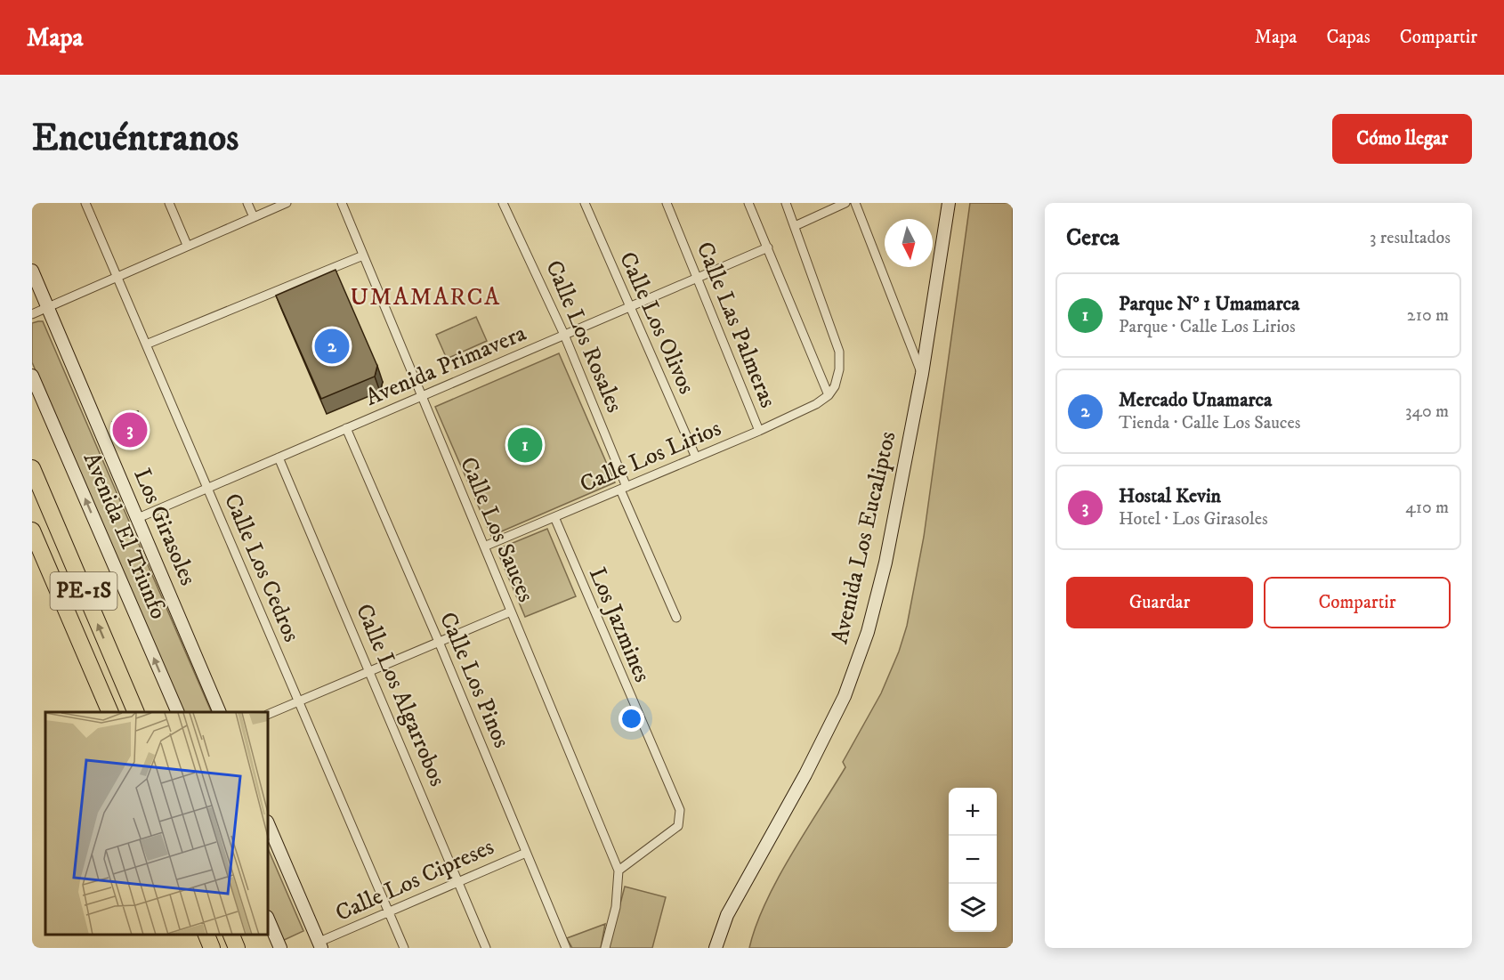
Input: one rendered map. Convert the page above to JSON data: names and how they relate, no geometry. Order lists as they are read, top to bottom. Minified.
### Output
{"streets":{"highway":["PE-1S"],"street":["Calle Los Olivos","Calle Las Palmeras","Calle Los Rosales","Avenida Primavera","Calle Los Lirios","Los Girasoles","Calle Los Sauces","Avenida El Triunfo","Avenida Los Eucaliptos","Calle Los Cedros","Los Jazmines","Calle Los Pinos","Calle Los Algarrobos","Calle Los Cipreses"]},"crossings":[["Calle Los Olivos","Avenida Primavera"],["Calle Los Olivos","Calle Los Lirios"],["Calle Las Palmeras","Avenida Primavera"],["Calle Las Palmeras","Calle Los Lirios"],["Calle Los Rosales","Avenida Primavera"],["Calle Los Rosales","Calle Los Lirios"],["Avenida Primavera","Los Girasoles"],["Avenida Primavera","Calle Los Sauces"],["Avenida Primavera","Calle Los Cedros"],["Avenida Primavera","Calle Los Pinos"],["Avenida Primavera","Calle Los Algarrobos"],["Calle Los Lirios","Calle Los Sauces"],["Calle Los Lirios","Los Jazmines"],["Calle Los Sauces","Los Jazmines"],["Calle Los Cedros","Calle Los Cipreses"],["Calle Los Pinos","Calle Los Cipreses"],["Calle Los Algarrobos","Calle Los Cipreses"]],"one_way":["Avenida El Triunfo"],"districts":["UMAMARCA"],"north":"bottom","page":{"header":"Mapa","nav":["Mapa","Capas","Compartir"],"buttons":["Cómo llegar",["Guardar","Compartir"]],"title":"Encuéntranos","heading":["Cerca","3 resultados"],"list":[{"mark":"1","name":"Parque N° 1 Umamarca","note":"Parque · Calle Los Lirios","value":"210 m"},{"mark":"2","name":"Mercado Unamarca","note":"Tienda · Calle Los Sauces","value":"340 m"},{"mark":"3","name":"Hostal Kevin","note":"Hotel · Los Girasoles","value":"410 m"}],"pins":["2","3","1"],"map_buttons":["+","−"]}}
